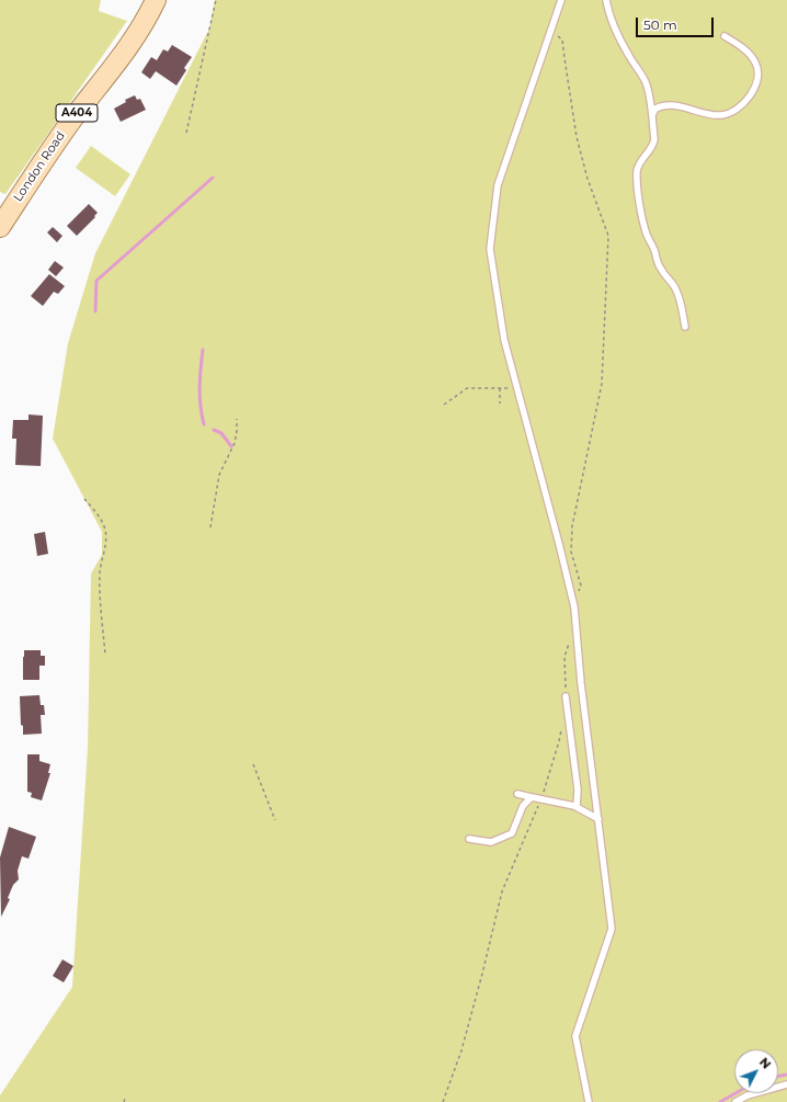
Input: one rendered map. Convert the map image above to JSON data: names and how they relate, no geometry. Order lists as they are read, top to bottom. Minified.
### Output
{"streets":{"main road":["A404","London Road"]},"scale_bar":"50 m","north":"top right"}
